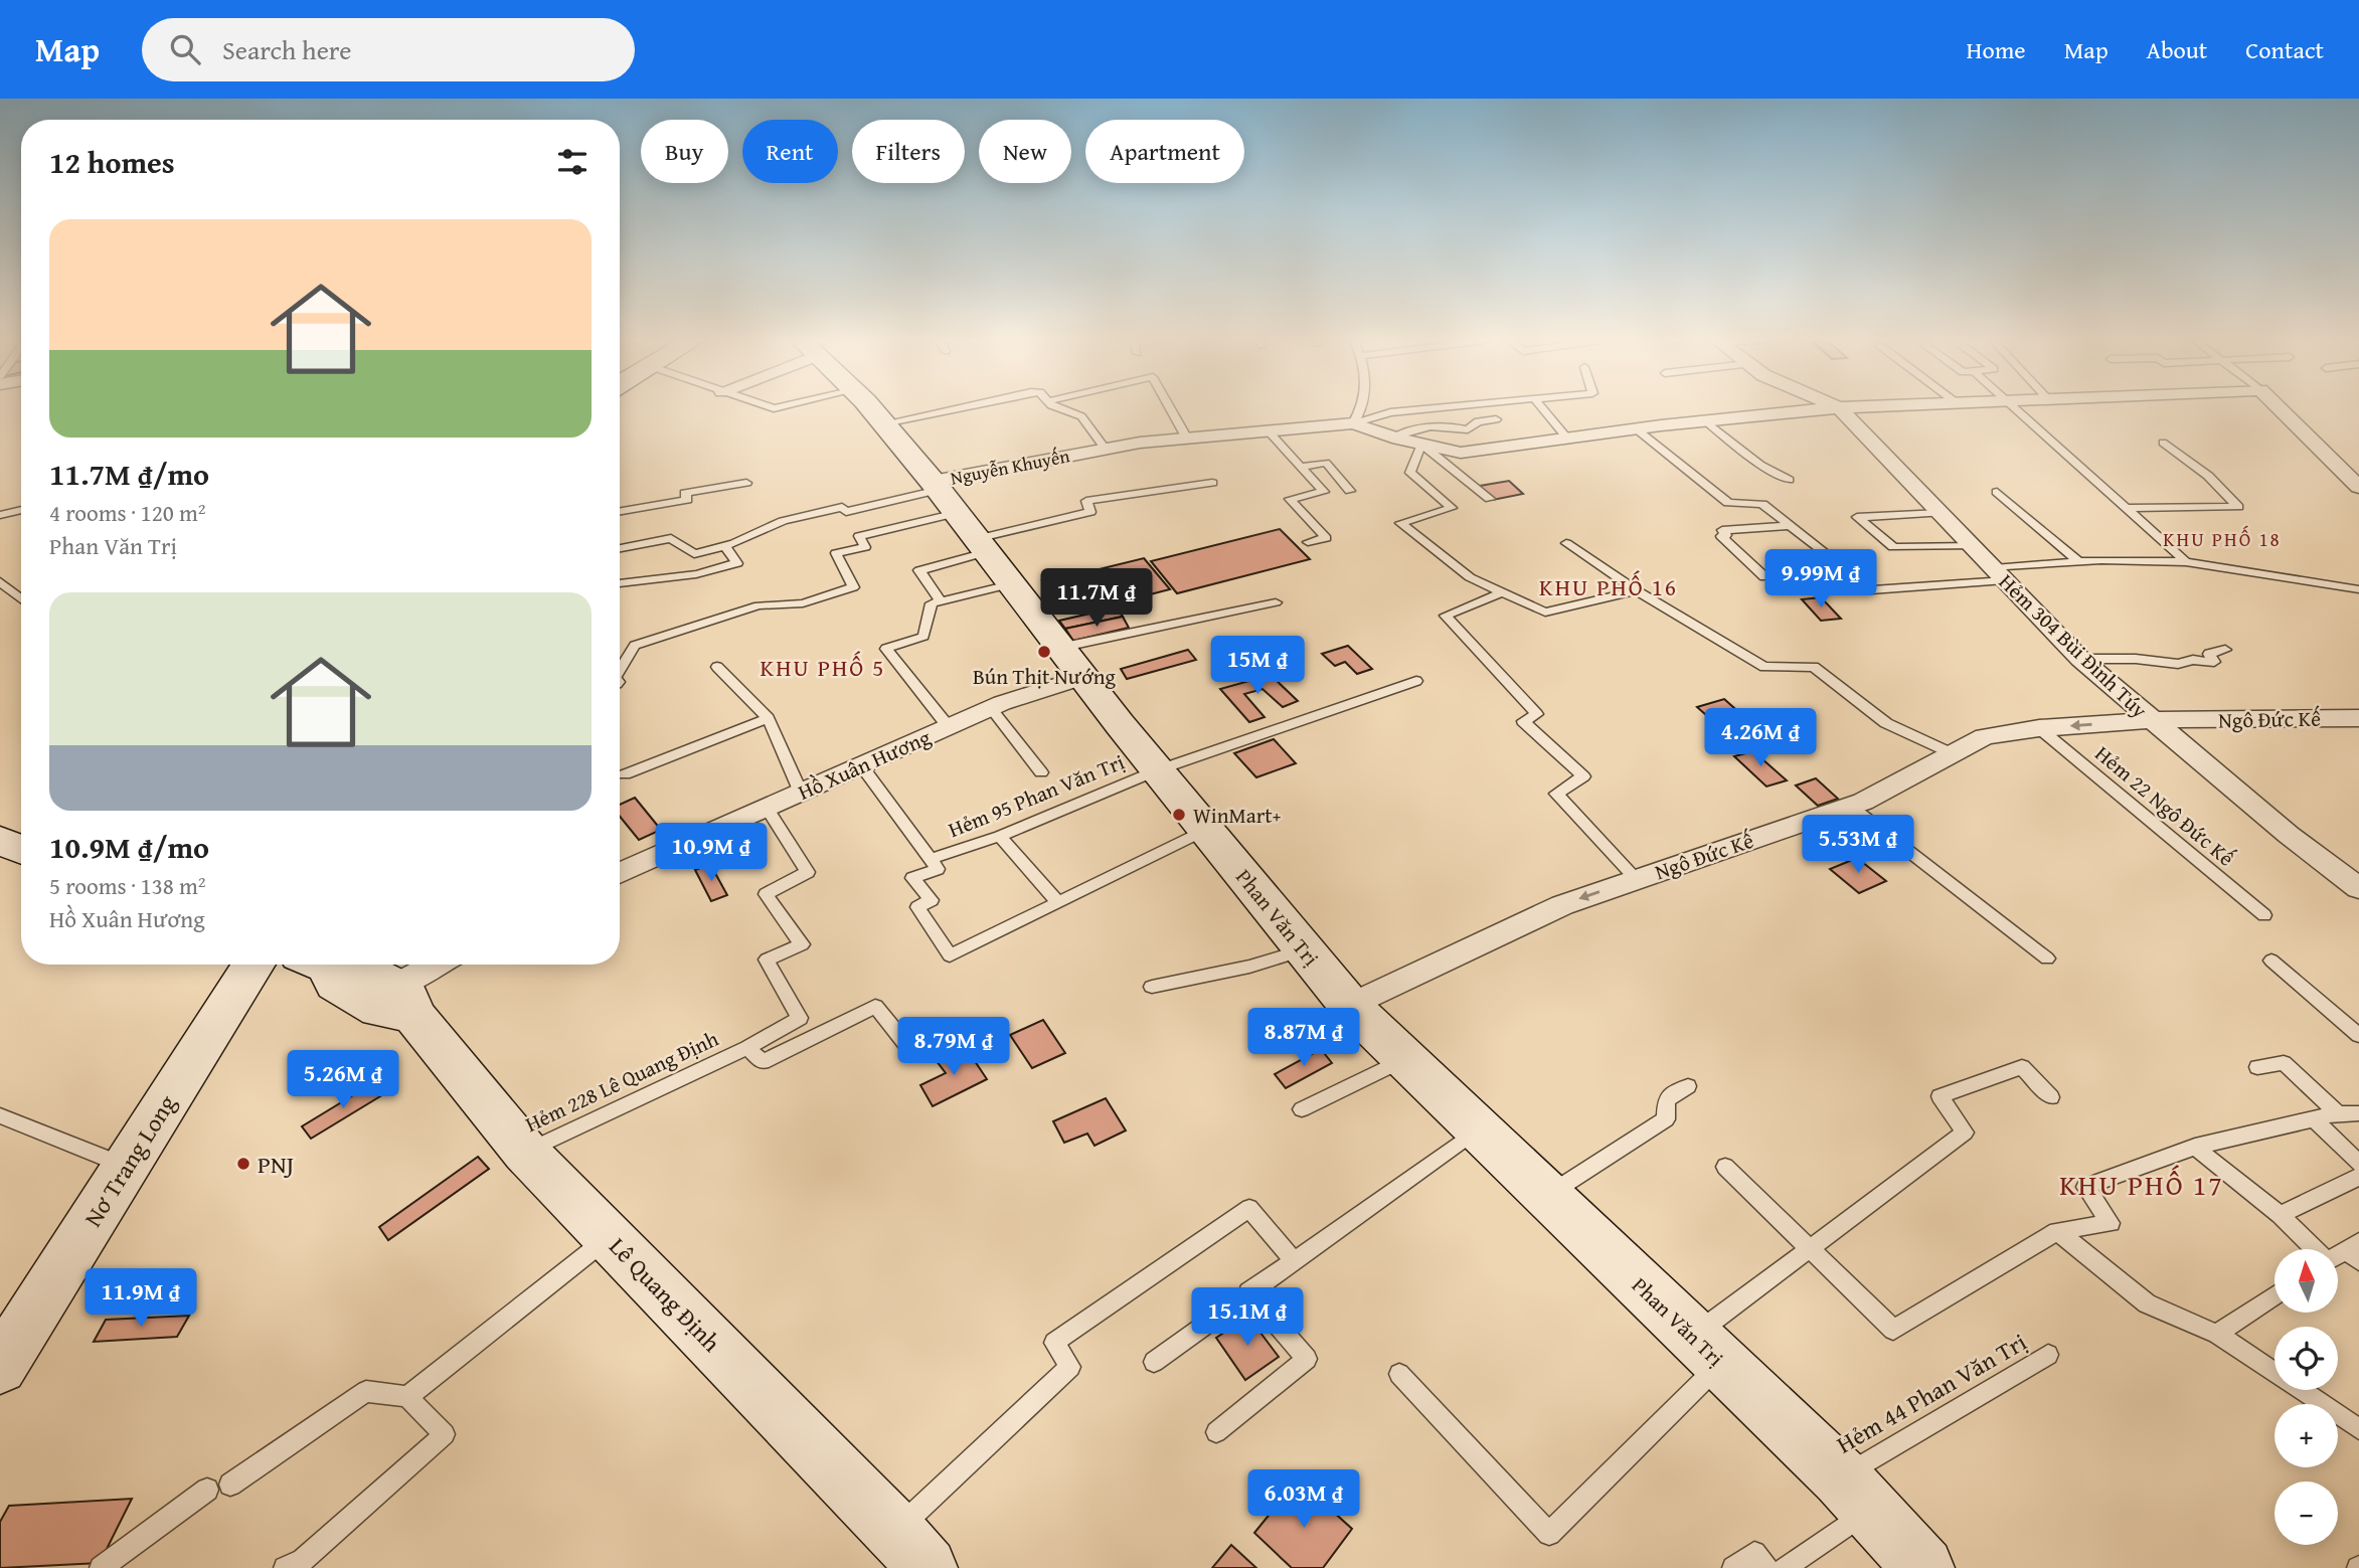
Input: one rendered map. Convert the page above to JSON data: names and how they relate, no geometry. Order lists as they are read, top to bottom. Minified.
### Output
{"streets":{"street":["Nguyễn Khuyến","Hẻm 304 Bùi Đình Túy","Ngô Đức Kế","Hồ Xuân Hương","Phan Văn Trị","Nơ Trang Long","Lê Quang Định"],"lane":["Hẻm 95 Phan Văn Trị","Hẻm 22 Ngô Đức Kế","Hẻm 228 Lê Quang Định","Hẻm 44 Phan Văn Trị"]},"crossings":[["Nguyễn Khuyến","Phan Văn Trị"],["Hẻm 304 Bùi Đình Túy","Ngô Đức Kế"],["Ngô Đức Kế","Hẻm 22 Ngô Đức Kế"],["Ngô Đức Kế","Phan Văn Trị"],["Hồ Xuân Hương","Phan Văn Trị"],["Hẻm 95 Phan Văn Trị","Phan Văn Trị"],["Phan Văn Trị","Hẻm 44 Phan Văn Trị"],["Hẻm 228 Lê Quang Định","Lê Quang Định"]],"one_way":["Ngô Đức Kế"],"districts":["KHU PHỐ 18","KHU PHỐ 16","KHU PHỐ 5","KHU PHỐ 17"],"places":["Bún Thịt Nướng","WinMart+","PNJ"],"north":"top","page":{"header":"Map","search":"Search here","nav":["Home","Map","About","Contact"],"chip":["Buy","Rent","Filters","New","Apartment"],"heading":"12 homes","list":[{"name":"11.7M ₫/mo","note":"4 rooms · 120 m² · Phan Văn Trị"},{"name":"10.9M ₫/mo","note":"5 rooms · 138 m² · Hồ Xuân Hương"}],"price":["9.99M ₫","11.7M ₫","15M ₫","4.26M ₫","5.53M ₫","10.9M ₫","8.87M ₫","8.79M ₫","5.26M ₫","11.9M ₫","15.1M ₫","6.03M ₫"],"map_buttons":["+","−"]}}
